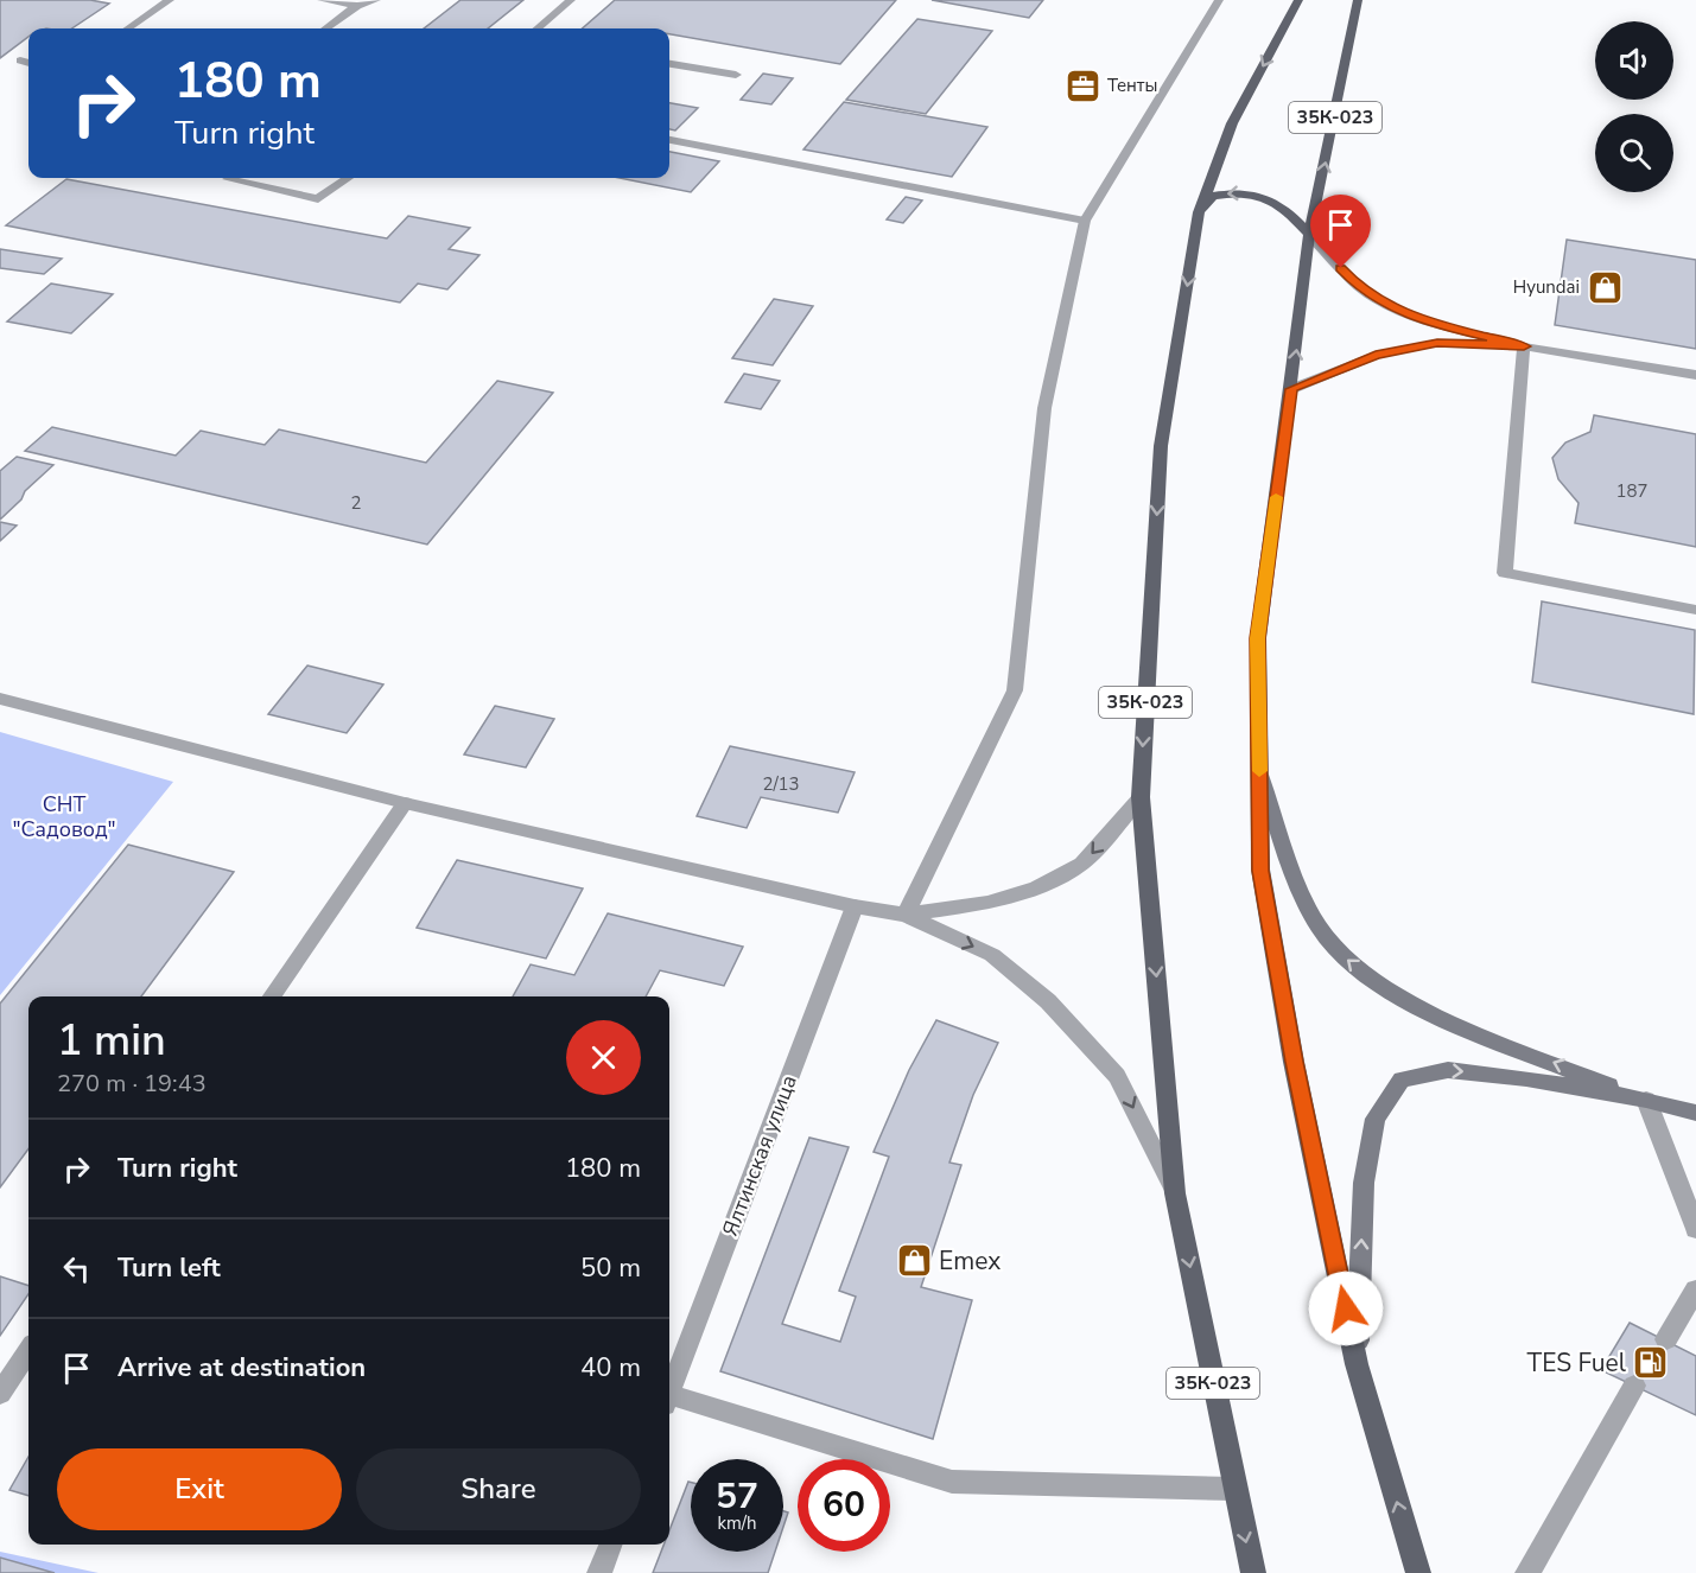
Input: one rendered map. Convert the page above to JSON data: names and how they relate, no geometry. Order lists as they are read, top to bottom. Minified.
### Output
{"streets":{"main road":["35К-023"],"street":["Ялтинская улица"]},"parks":["СНТ \"Садовод\""],"places":{"office":["Тенты"],"shop":["Hyundai","Emex"],"fuel station":["TES Fuel"]},"house_numbers":["187","2","2/13"],"page":{"turn":["180 m","Turn right"],"heading":["1 min","270 m · 19:43"],"list":[{"name":"Turn right","value":"180 m"},{"name":"Turn left","value":"50 m"},{"name":"Arrive at destination","value":"40 m"}],"buttons":["Exit","Share"],"speed":"57 km/h","limit":"60"}}
